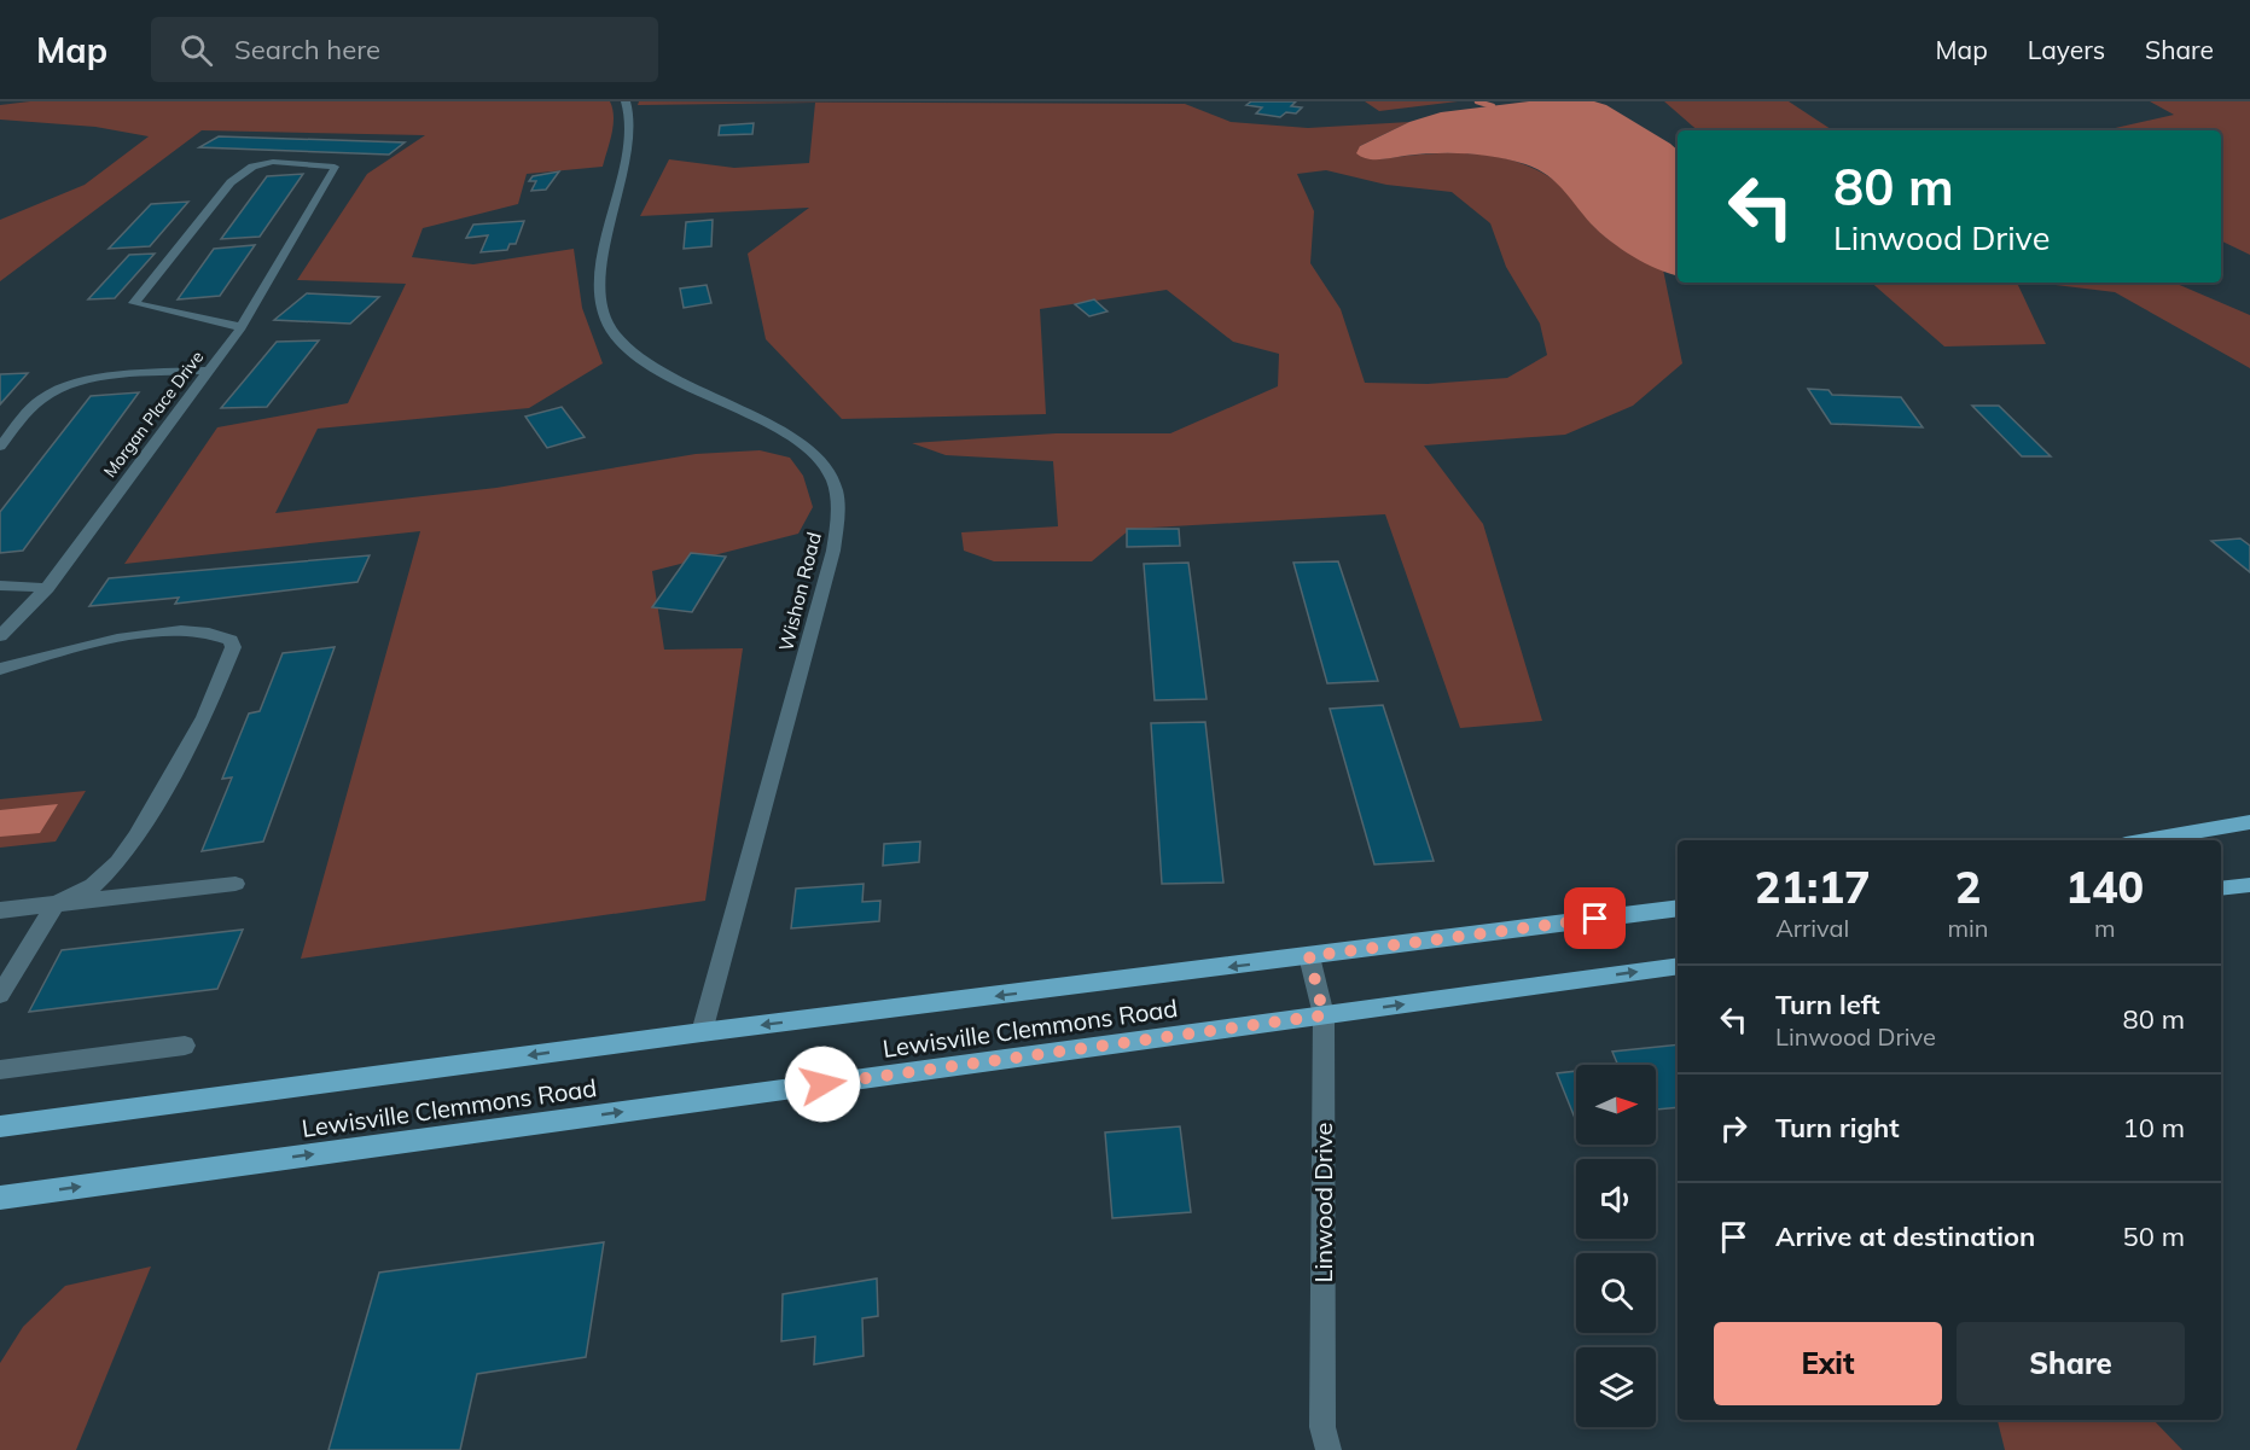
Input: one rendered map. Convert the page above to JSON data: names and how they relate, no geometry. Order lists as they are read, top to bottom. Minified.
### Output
{"streets":{"main road":["Lewisville Clemmons Road"],"street":["Morgan Place Drive","Wishon Road","Linwood Drive"]},"crossings":[["Wishon Road","Lewisville Clemmons Road"],["Lewisville Clemmons Road","Linwood Drive"]],"north":"right","page":{"header":"Map","search":"Search here","nav":["Map","Layers","Share"],"turn":["80 m","Linwood Drive"],"eta":["21:17","Arrival","2","min","140","m"],"list":[{"name":"Turn left","note":"Linwood Drive","value":"80 m"},{"name":"Turn right","value":"10 m"},{"name":"Arrive at destination","value":"50 m"}],"buttons":["Exit","Share"]}}
